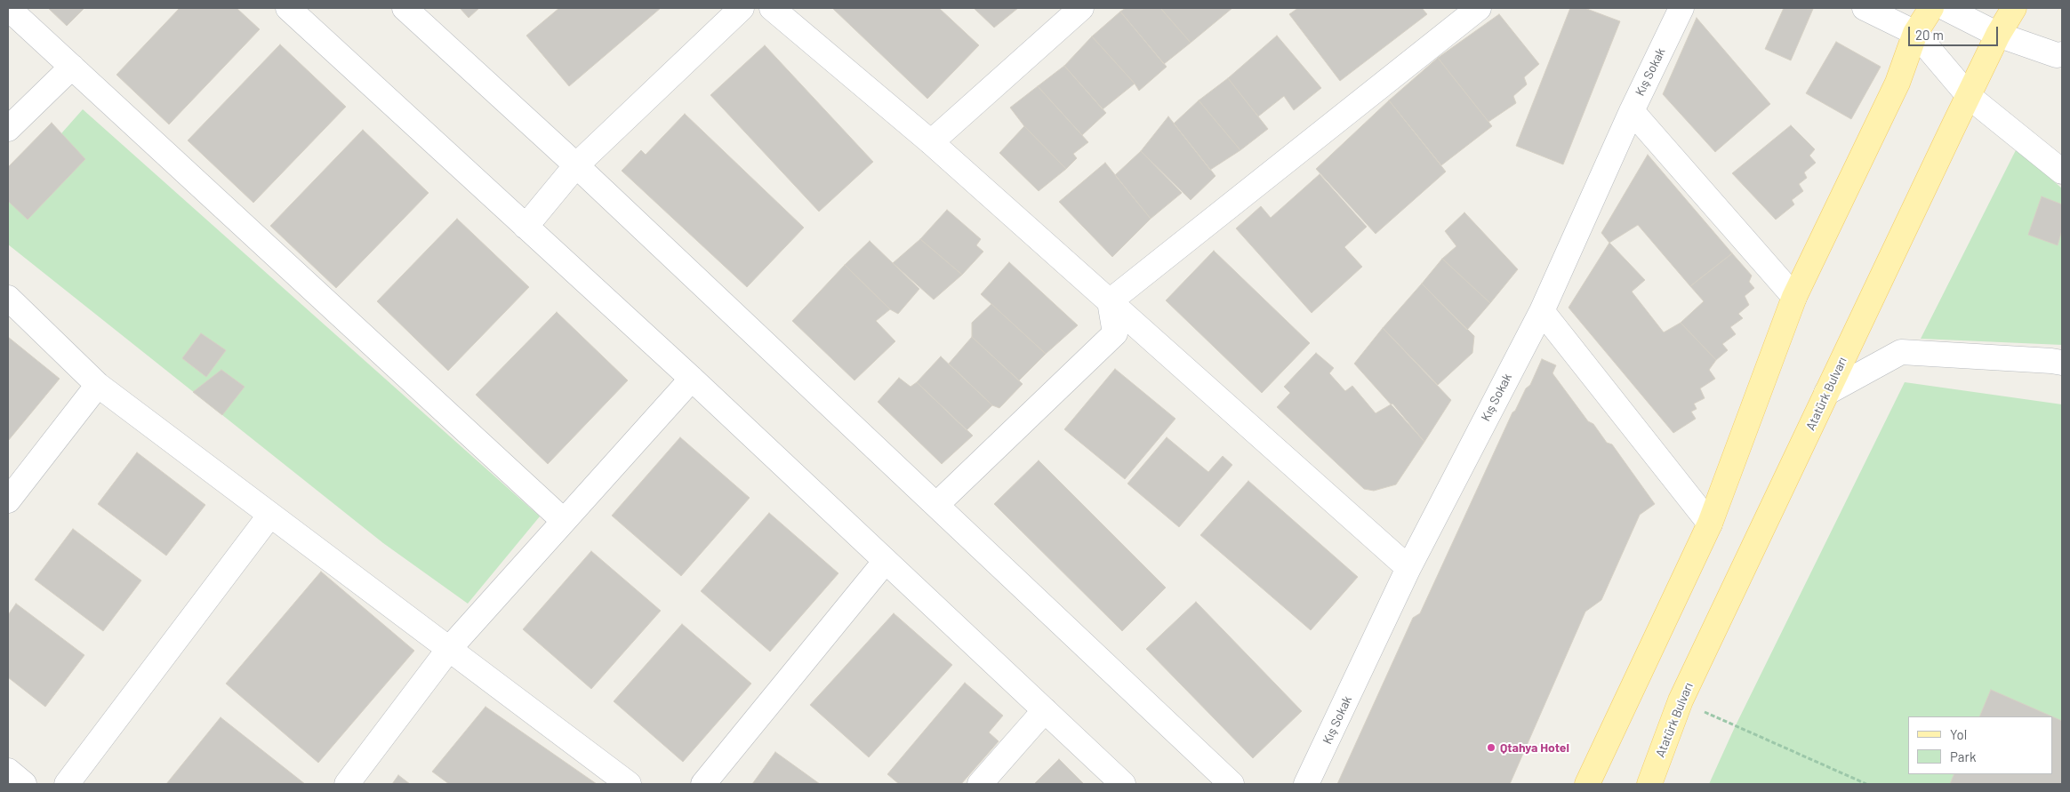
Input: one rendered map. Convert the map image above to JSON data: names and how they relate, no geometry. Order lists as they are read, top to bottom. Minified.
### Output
{"streets":{"main road":["Atatürk Bulvarı"],"street":["Kış Sokak"]},"places":["Qtahya Hotel"],"legend":["Yol","Park"],"scale_bar":"20 m"}
